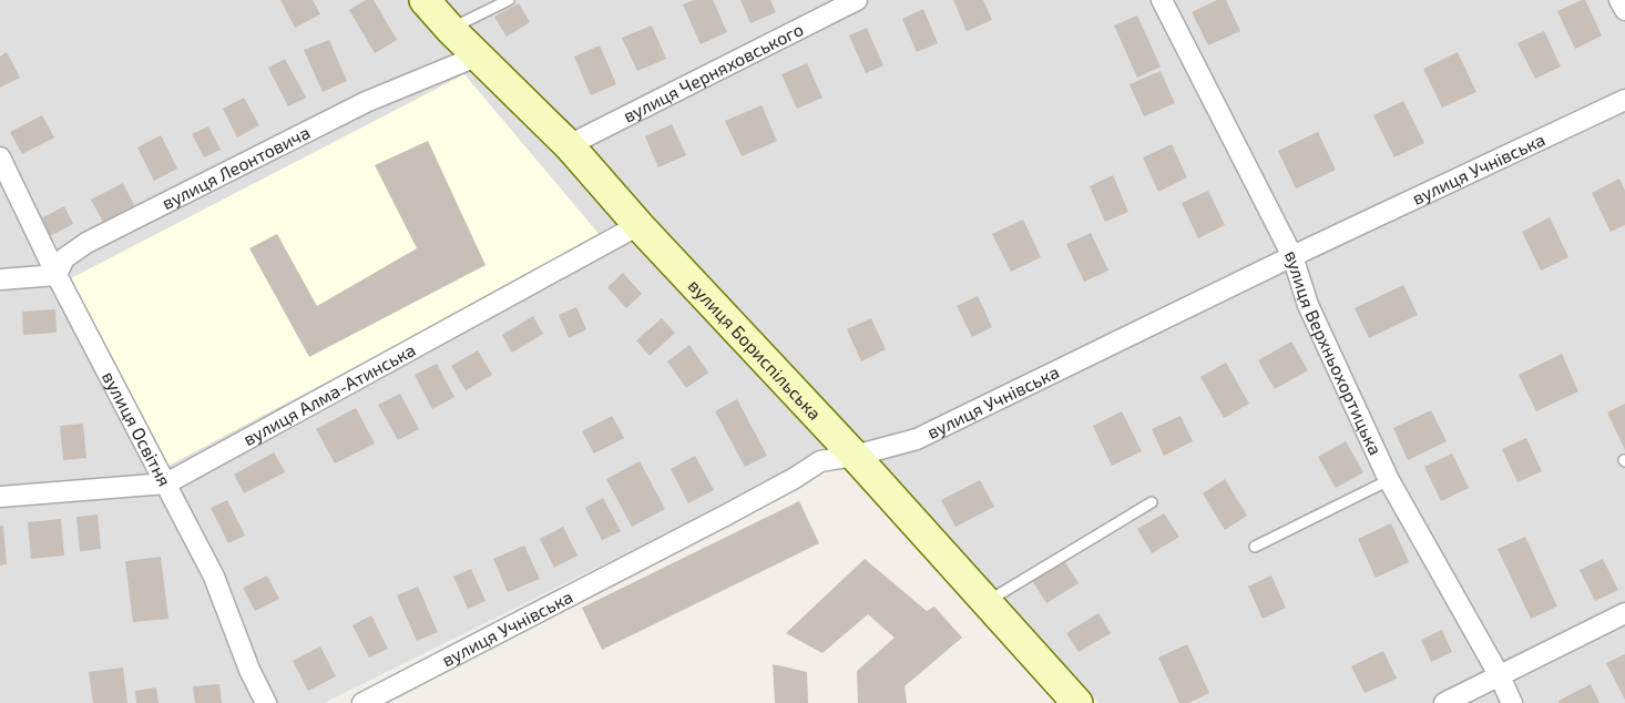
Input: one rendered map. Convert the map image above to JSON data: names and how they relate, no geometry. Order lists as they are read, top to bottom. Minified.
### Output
{"streets":{"main road":["вулиця Бориспільська"],"street":["вулиця Черняховського","вулиця Леонтовича","вулиця Учнівська","вулиця Верхньохортицька","вулиця Алма-Атинська","вулиця Освітня"]},"crossings":[["вулиця Черняховського","вулиця Бориспільська"],["вулиця Леонтовича","вулиця Бориспільська"],["вулиця Леонтовича","вулиця Освітня"],["вулиця Учнівська","вулиця Бориспільська"],["вулиця Учнівська","вулиця Верхньохортицька"],["вулиця Бориспільська","вулиця Алма-Атинська"],["вулиця Алма-Атинська","вулиця Освітня"]]}
